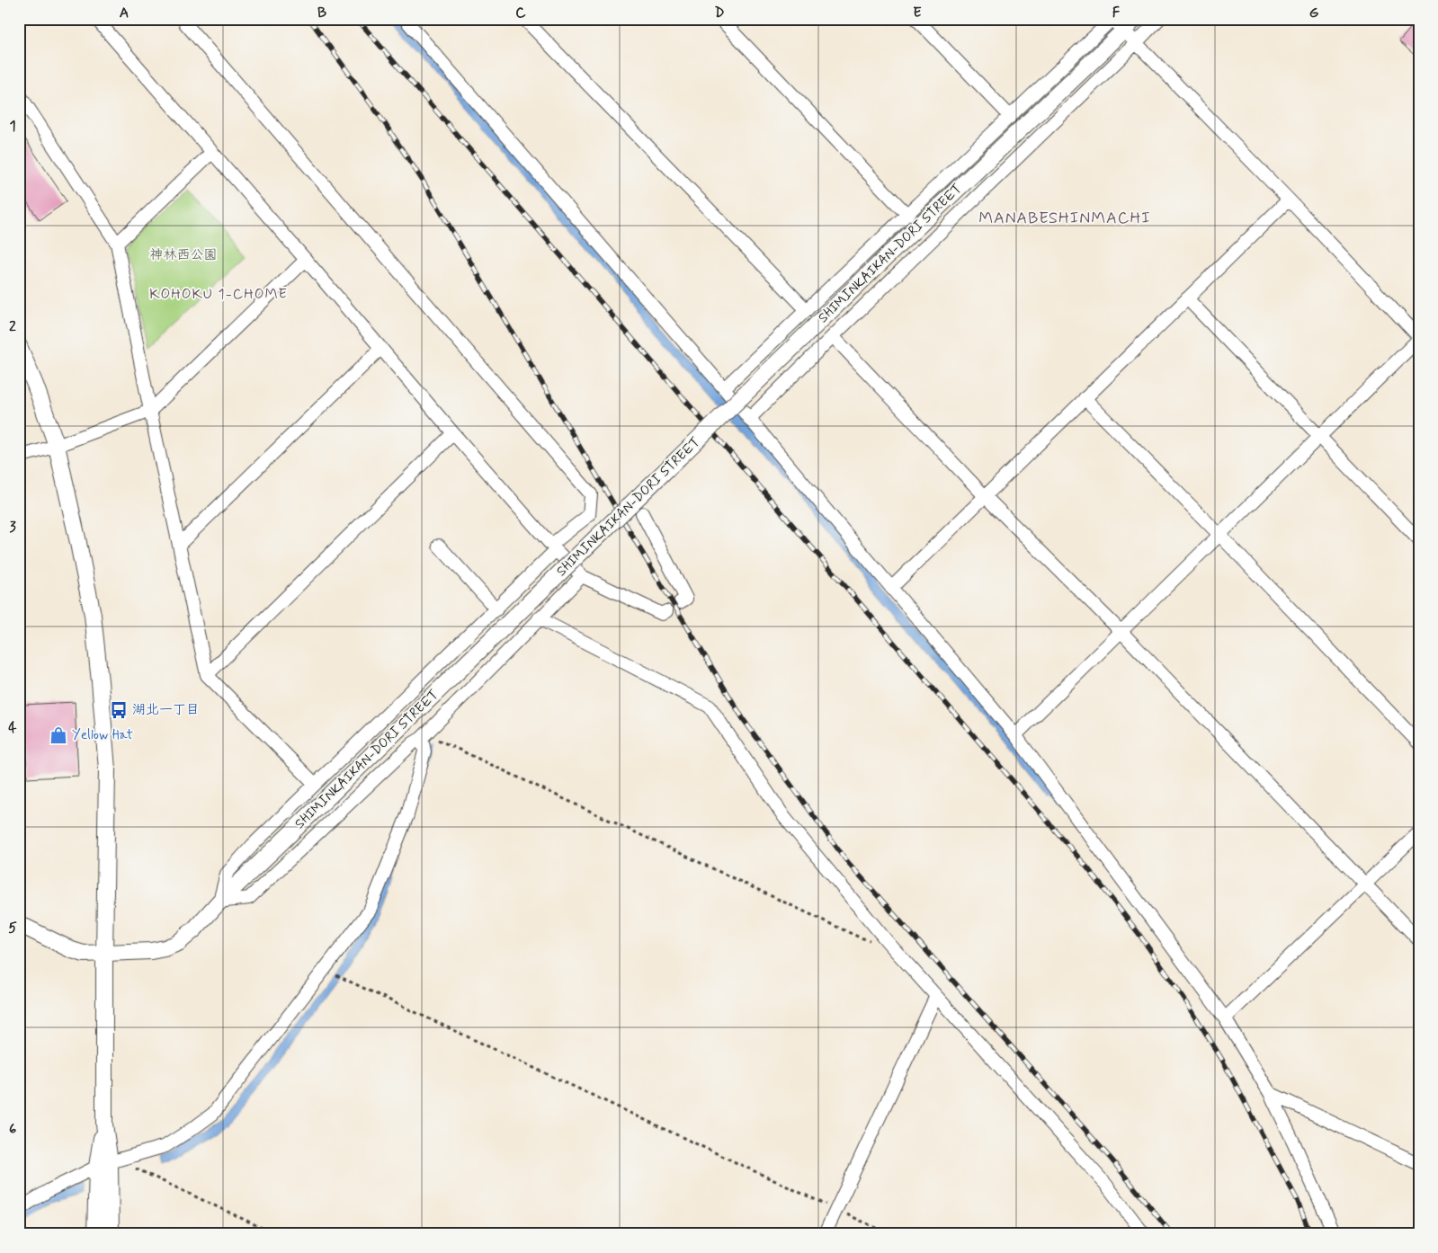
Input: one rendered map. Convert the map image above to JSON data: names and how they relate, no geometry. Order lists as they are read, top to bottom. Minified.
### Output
{"streets":{"street":["SHIMINKAIKAN-DORI STREET"]},"districts":["MANABESHINMACHI","KOHOKU 1-CHOME"],"parks":["神林西公園"],"places":{"bus stop":["湖北一丁目"],"shop":["Yellow Hat"]},"grid":{"columns":["A","B","C","D","E","F","G"],"rows":["1","2","3","4","5","6"]}}
